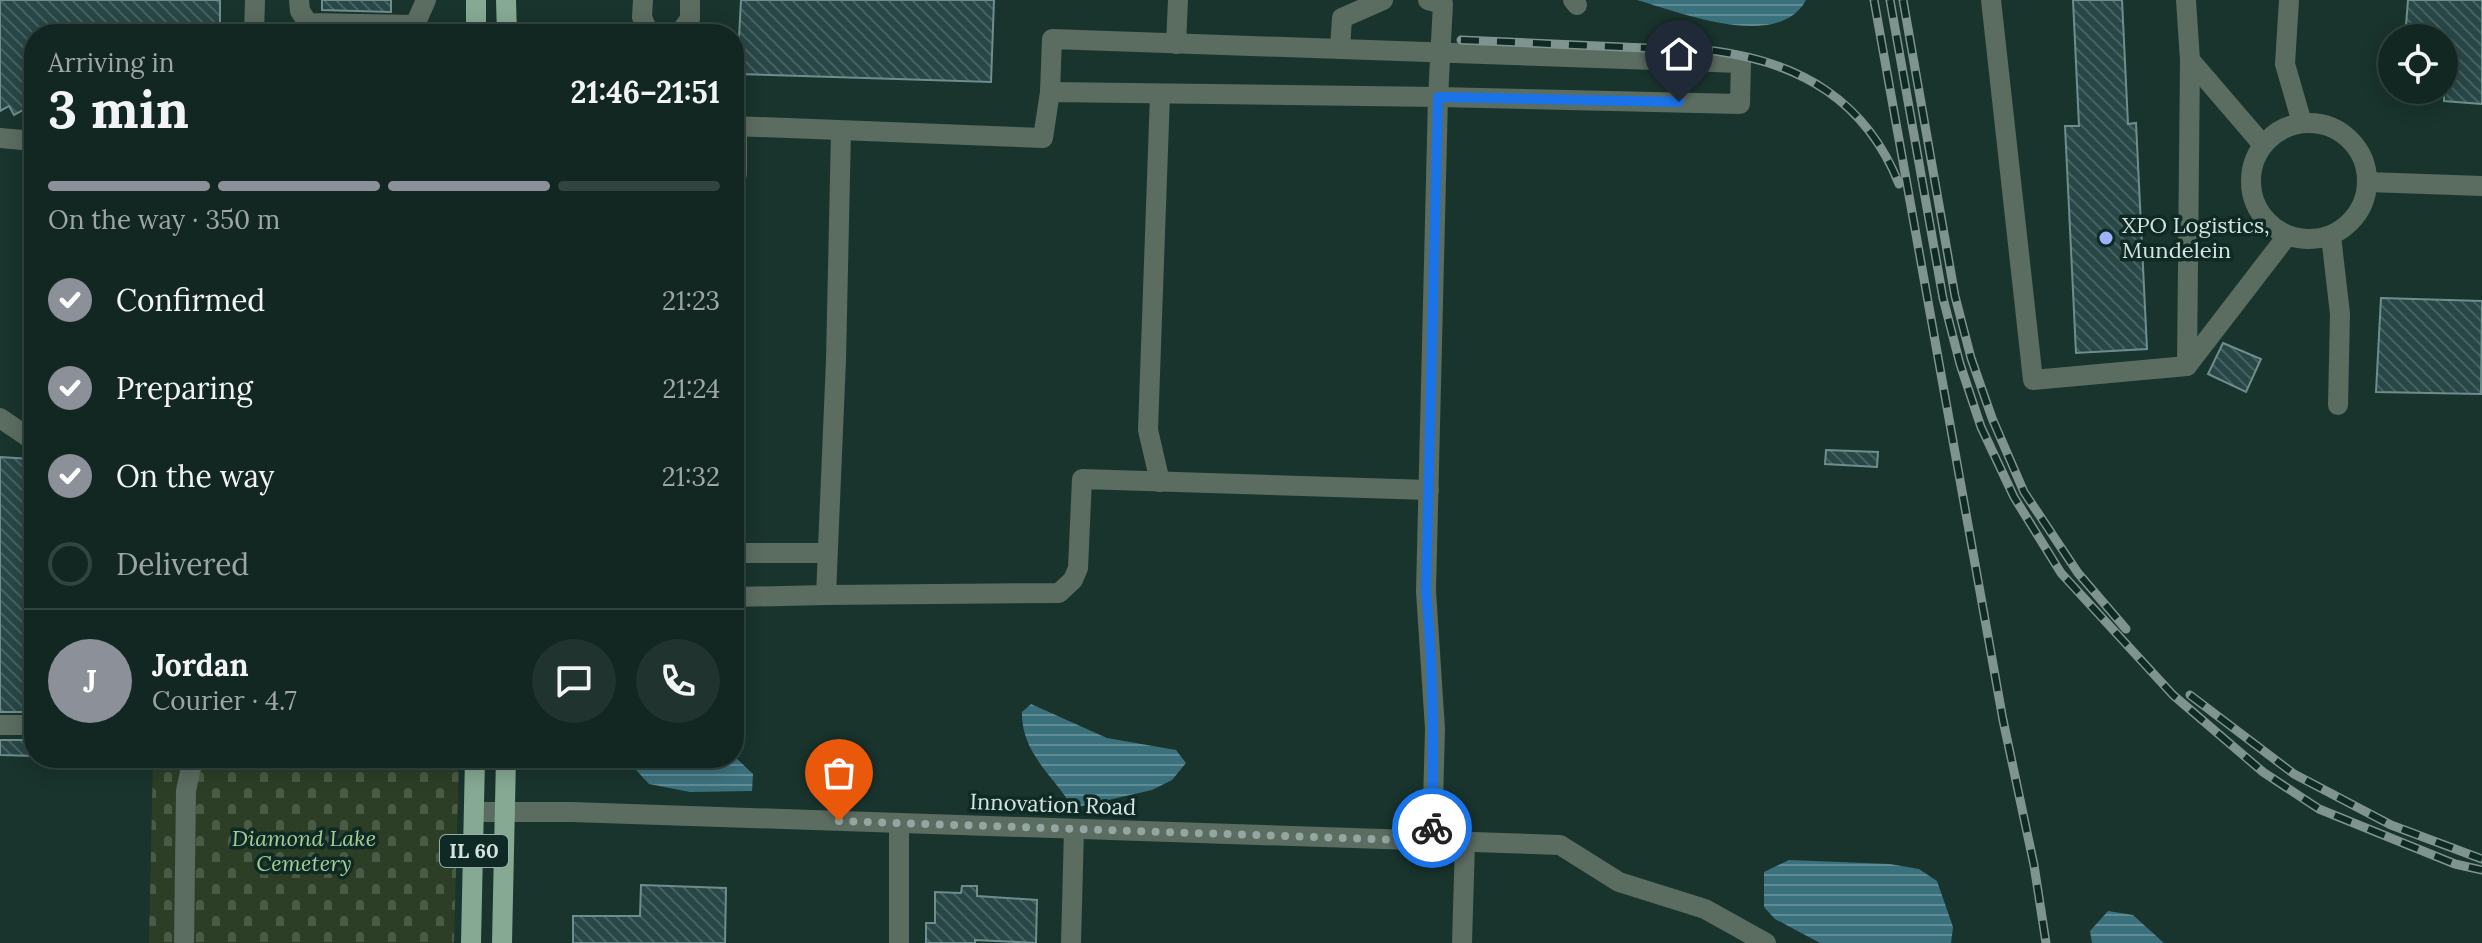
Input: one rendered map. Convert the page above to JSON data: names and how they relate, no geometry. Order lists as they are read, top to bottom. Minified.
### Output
{"streets":{"main road":["IL 60"],"street":["Innovation Road"]},"crossings":[["Innovation Road","IL 60"]],"parks":["Diamond Lake Cemetery"],"places":["XPO Logistics, Mundelein"],"page":{"heading":["3 min","Arriving in","21:46–21:51"],"panel":["Jordan","Courier · 4.7"],"bar":"On the way · 350 m","list":[["Confirmed","21:23"],["Preparing","21:24"],["On the way","21:32"],"Delivered"],"round":"J"}}
